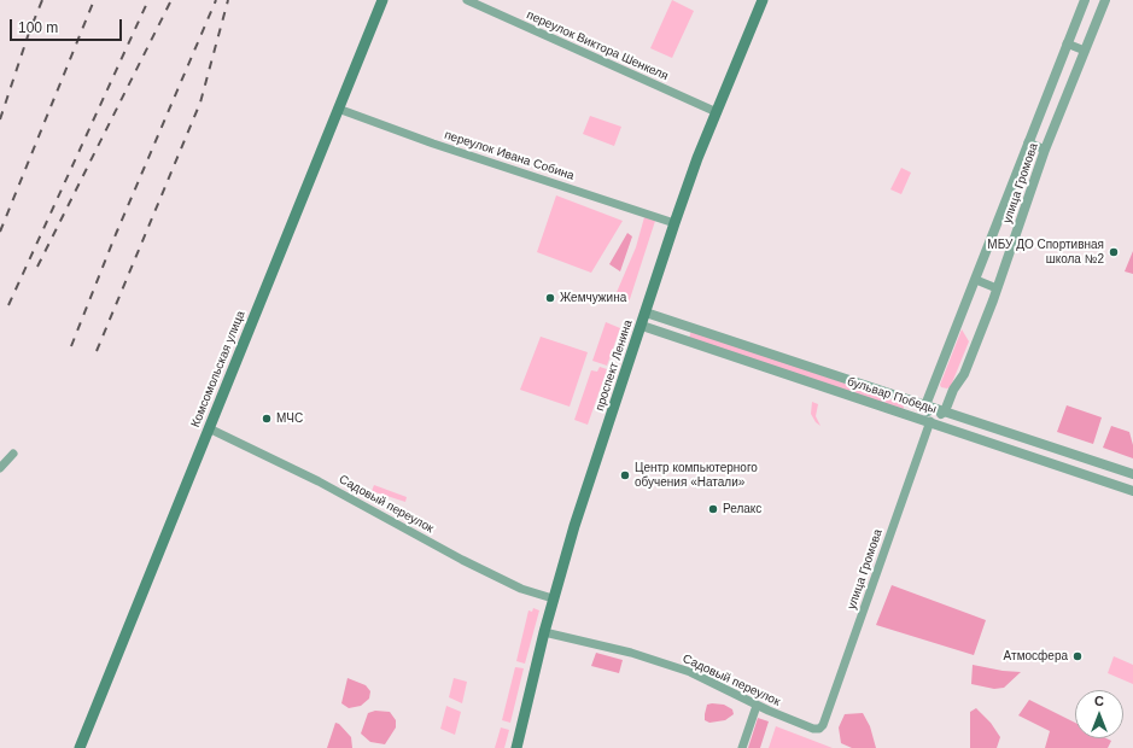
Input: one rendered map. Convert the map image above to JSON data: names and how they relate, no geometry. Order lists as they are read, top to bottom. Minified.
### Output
{"streets":{"main road":["проспект Ленина","Комсомольская улица"],"street":["переулок Виктора Шенкеля","переулок Ивана Собина","улица Громова","бульвар Победы","Садовый переулок"]},"crossings":[["переулок Виктора Шенкеля","проспект Ленина"],["переулок Ивана Собина","проспект Ленина"],["переулок Ивана Собина","Комсомольская улица"],["улица Громова","бульвар Победы"],["улица Громова","Садовый переулок"],["проспект Ленина","бульвар Победы"],["проспект Ленина","Садовый переулок"],["Комсомольская улица","Садовый переулок"]],"places":["МБУ ДО Спортивная школа №2","Жемчужина","МЧС","Центр компьютерного обучения «Натали»","Релакс","Атмосфера"],"scale_bar":"100 m","north":"top"}
